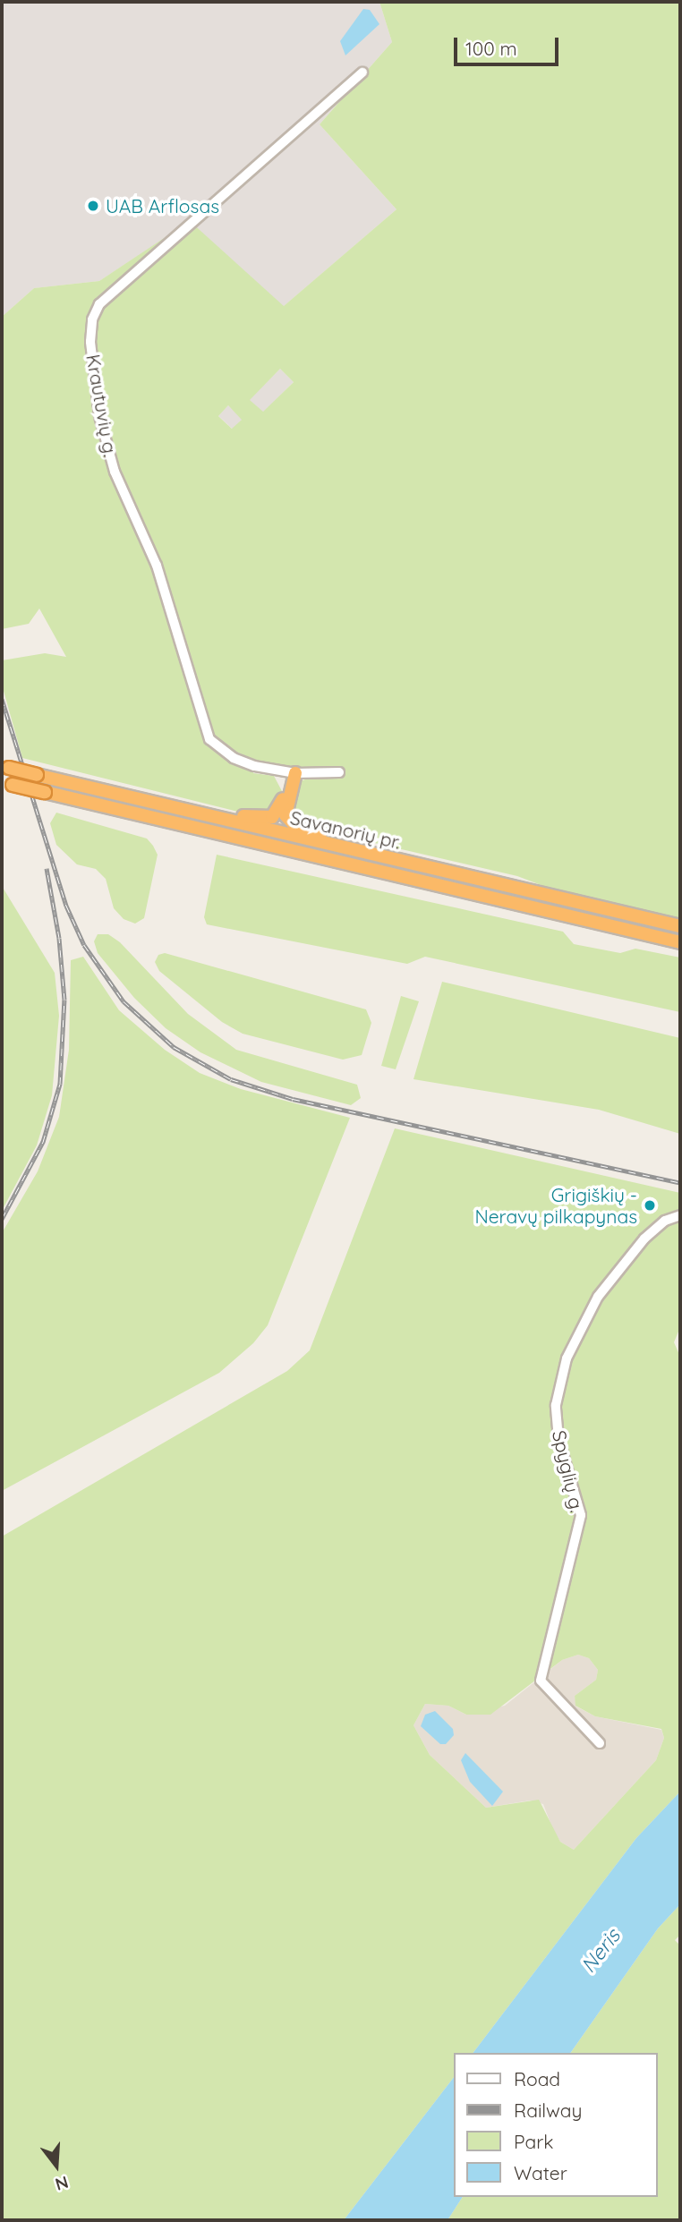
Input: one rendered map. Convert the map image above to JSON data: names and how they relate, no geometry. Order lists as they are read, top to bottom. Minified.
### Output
{"streets":{"highway":["Savanorių pr."],"street":["Krautuvių g.","Spyglių g."]},"water":["Neris"],"places":["UAB Arflosas","Grigiškių - Neravų pilkapynas"],"legend":["Road","Railway","Park","Water"],"scale_bar":"100 m","north":"bottom"}
